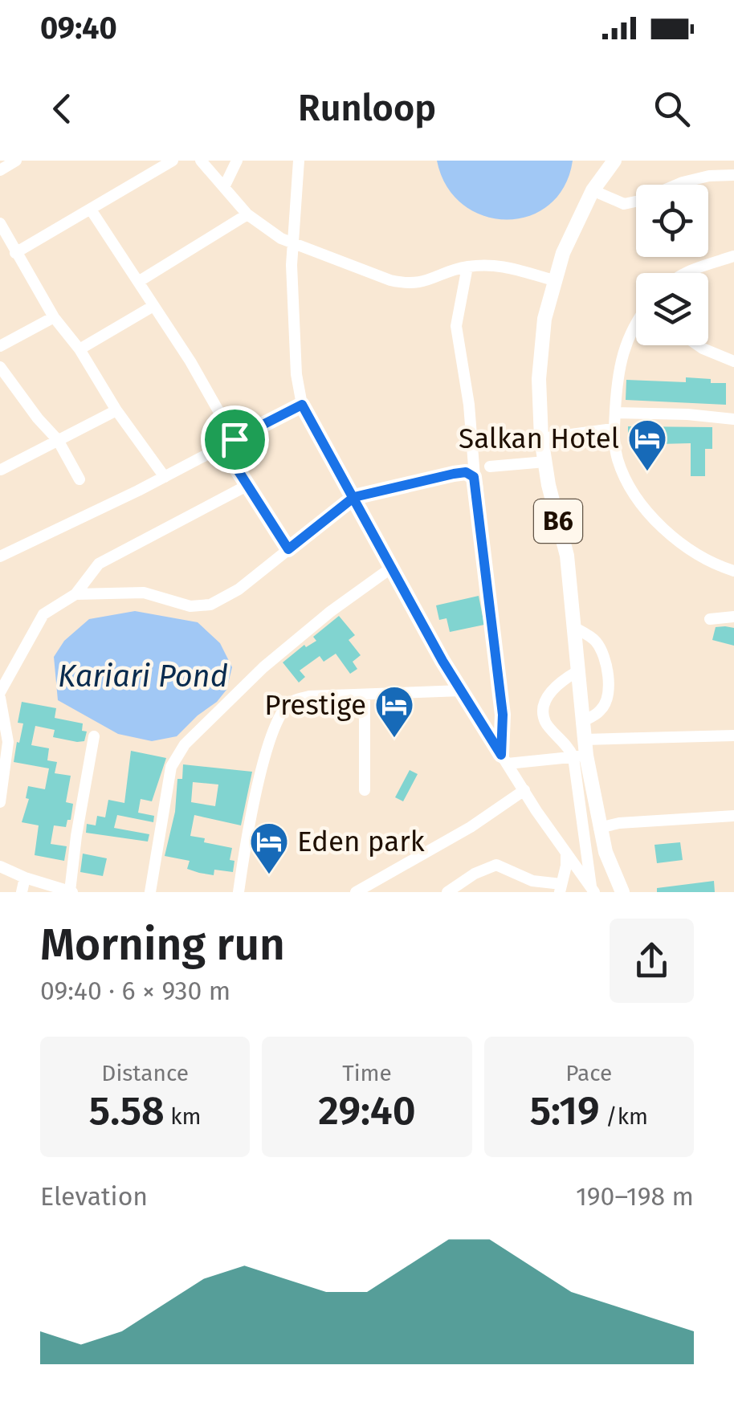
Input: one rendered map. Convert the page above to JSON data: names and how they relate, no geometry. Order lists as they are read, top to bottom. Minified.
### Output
{"streets":{"main road":["B6"]},"water":["Kariari Pond"],"places":{"hotel":["Salkan Hotel","Prestige","Eden park"]},"page":{"status":"09:40","header":"Runloop","heading":["Morning run","09:40 · 6 × 930 m"],"stats":[["Distance","5.58 km"],["Time","29:40"],["Pace","5:19 /km"]],"chart":["Elevation","190–198 m"]}}
